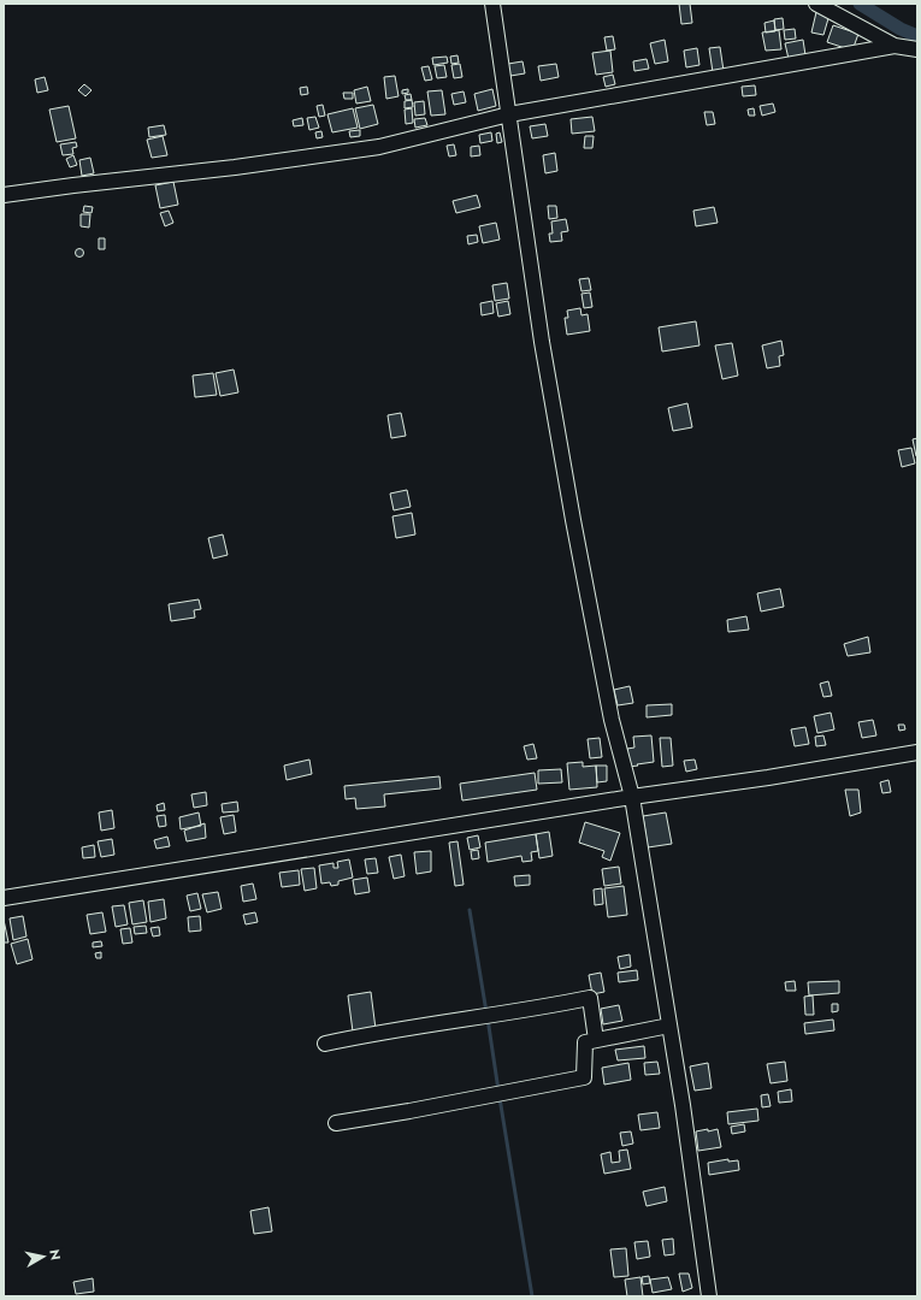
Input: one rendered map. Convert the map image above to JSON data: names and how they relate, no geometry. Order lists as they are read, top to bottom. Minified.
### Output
{"north":"right"}
